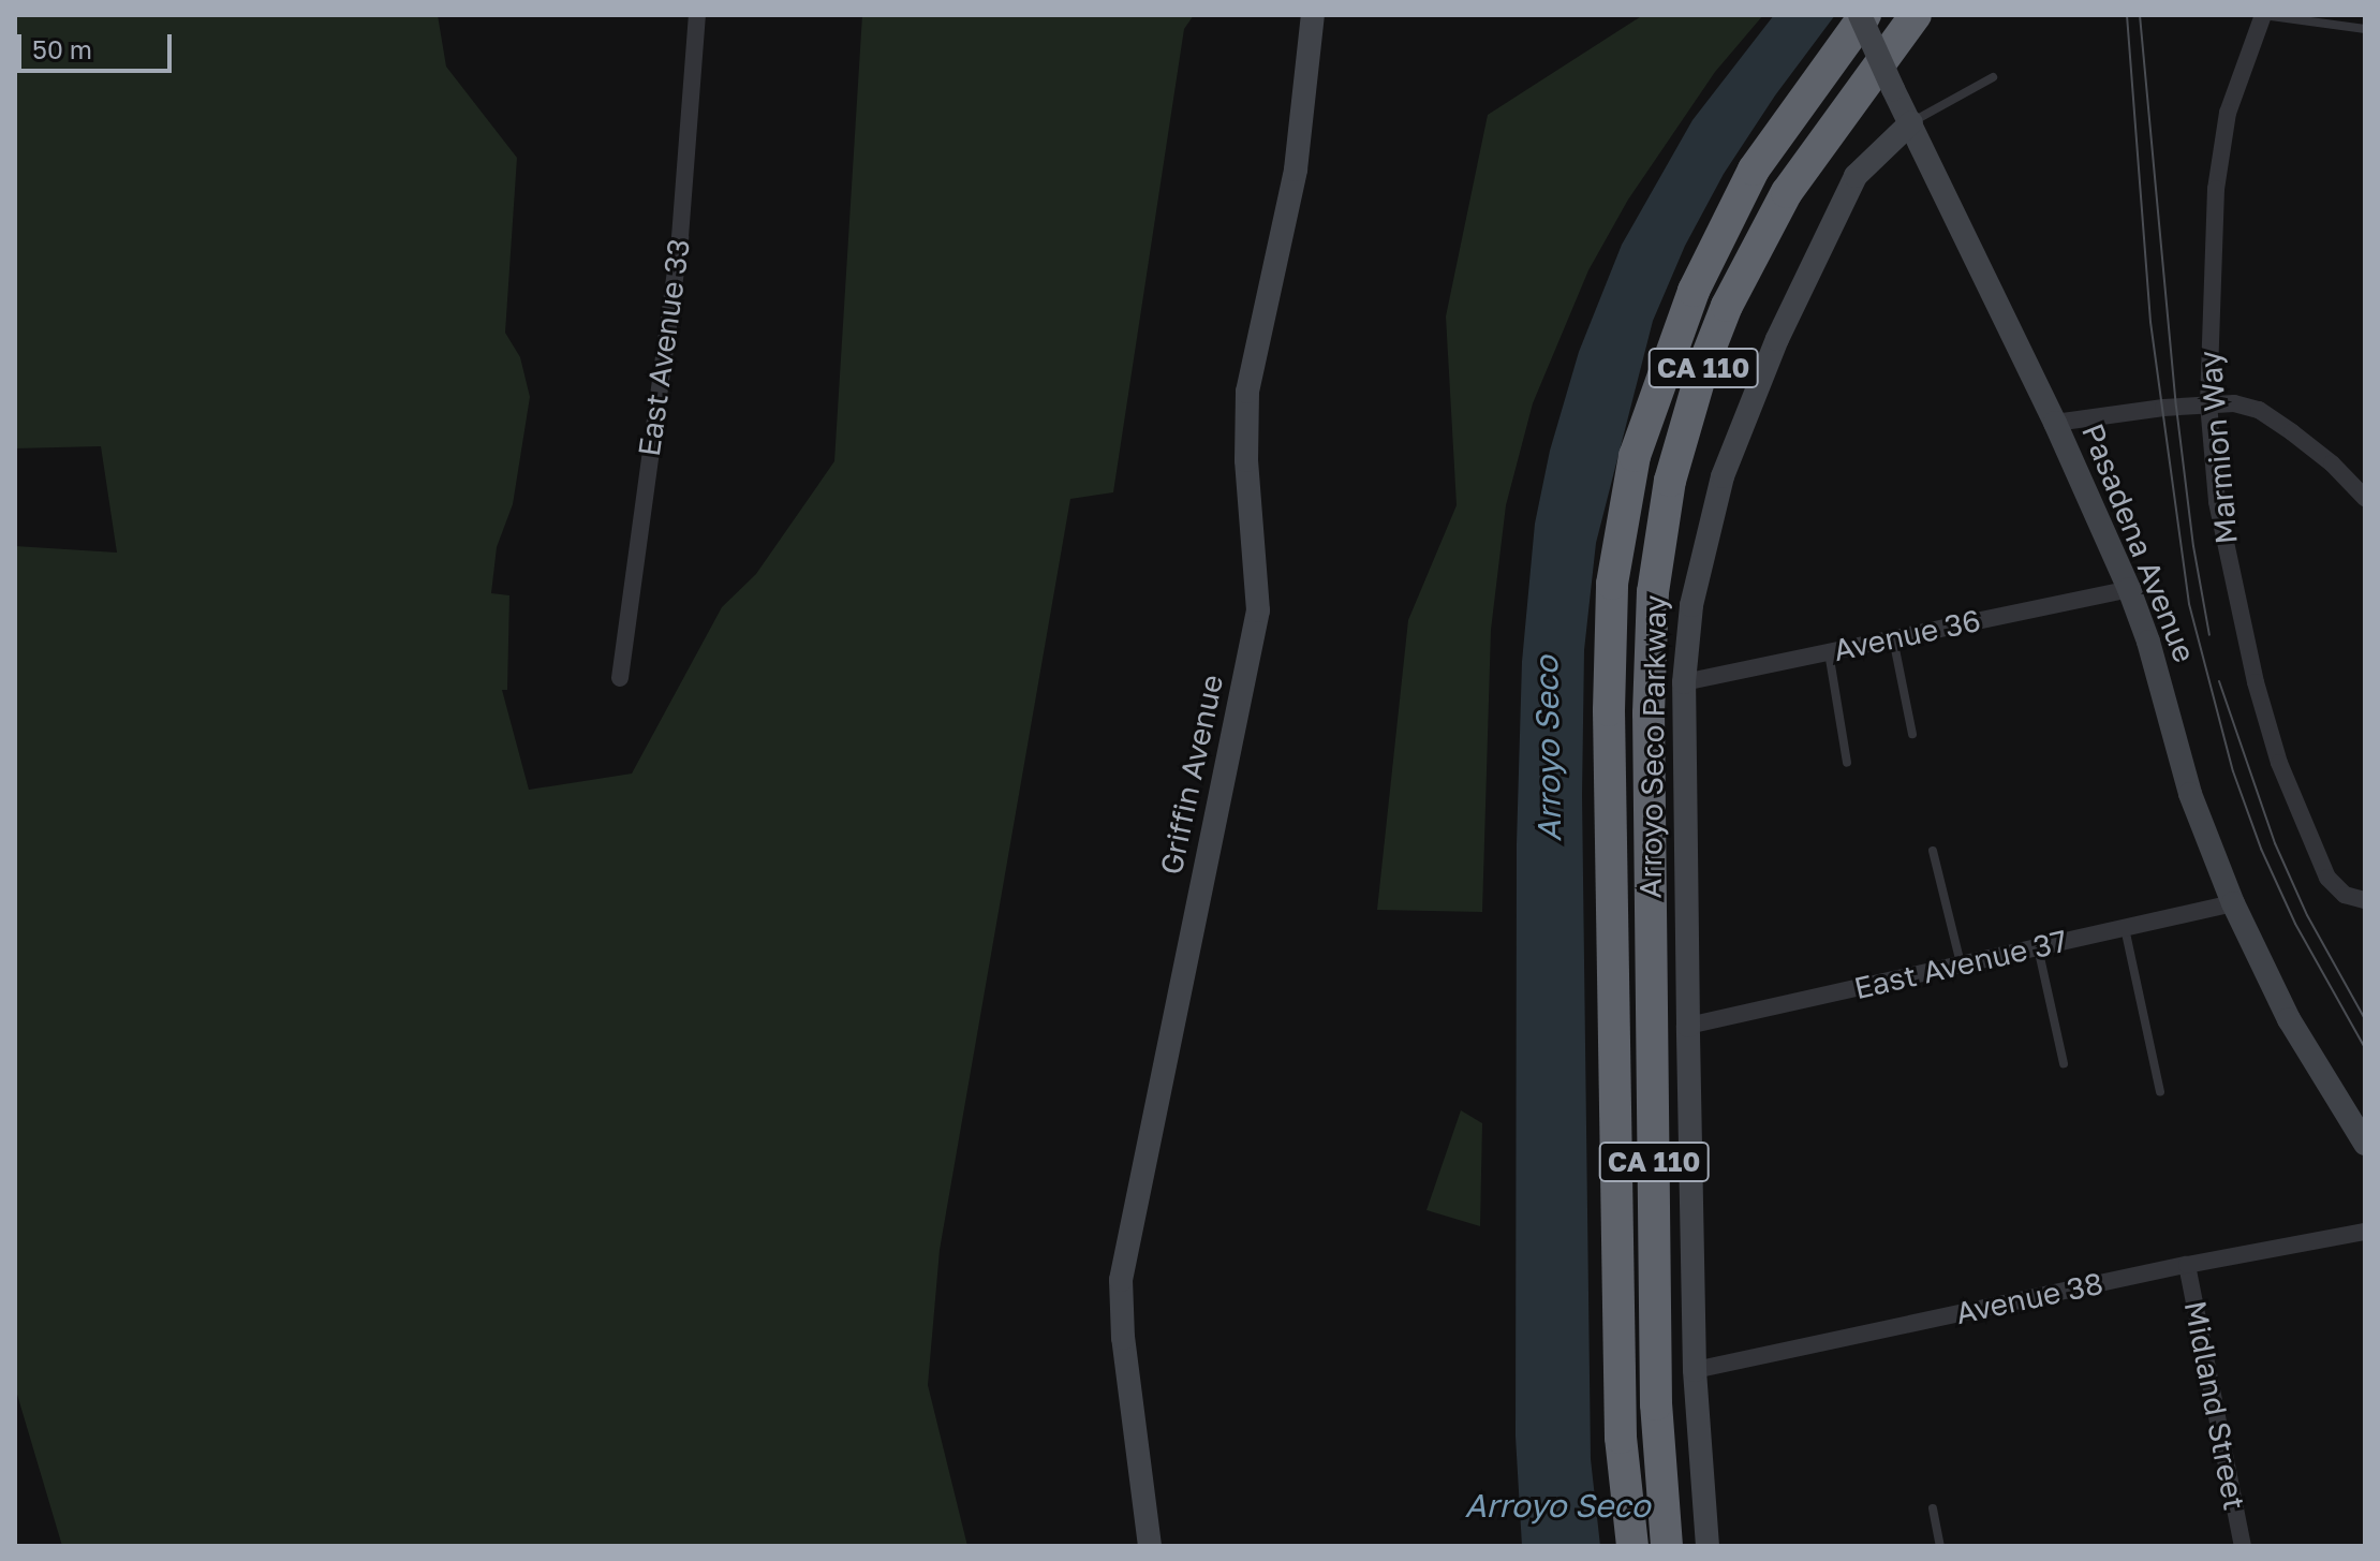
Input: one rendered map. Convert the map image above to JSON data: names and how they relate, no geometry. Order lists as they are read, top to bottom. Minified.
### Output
{"streets":{"highway":["CA 110","Arroyo Seco Parkway"],"street":["East Avenue 33","Marmion Way","Pasadena Avenue","Avenue 36","Griffin Avenue","East Avenue 37","Avenue 38","Midland Street"]},"crossings":[["Pasadena Avenue","Avenue 36"],["Pasadena Avenue","Arroyo Seco Parkway"],["Pasadena Avenue","East Avenue 37"],["Avenue 38","Midland Street"]],"water":["Arroyo Seco"],"scale_bar":"50 m"}
